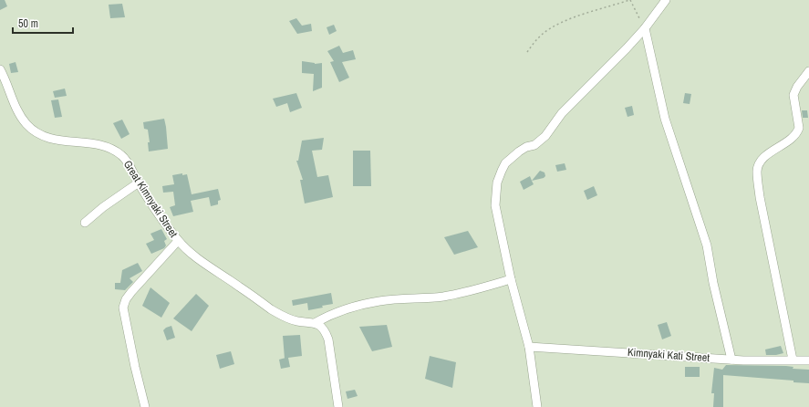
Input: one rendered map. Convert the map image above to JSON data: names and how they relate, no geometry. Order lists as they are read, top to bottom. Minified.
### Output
{"streets":{"street":["Great Kimnyaki Street","Kimnyaki Kati Street"]},"scale_bar":"50 m"}
